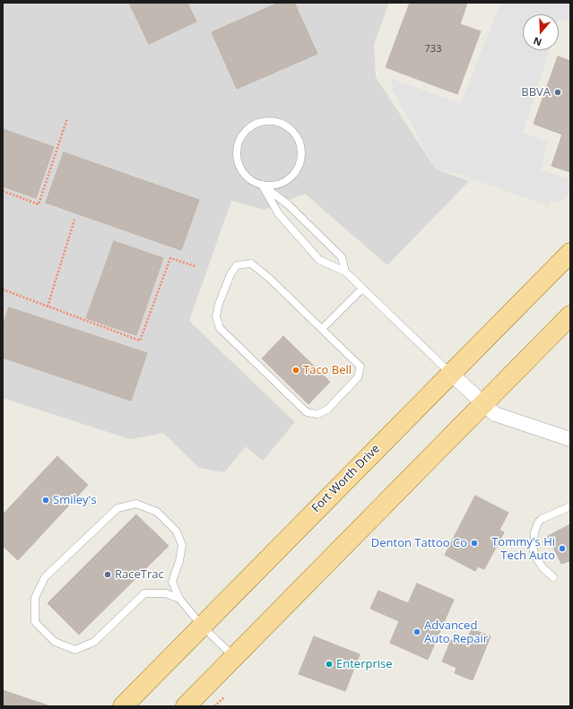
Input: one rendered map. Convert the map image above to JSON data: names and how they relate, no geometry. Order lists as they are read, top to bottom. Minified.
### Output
{"streets":{"main road":["Fort Worth Drive"]},"places":["BBVA","Taco Bell","Smiley's","Denton Tattoo Co","Tommy's Hi Tech Auto","RaceTrac","Advanced Auto Repair","Enterprise"],"house_numbers":["733"],"north":"bottom"}
